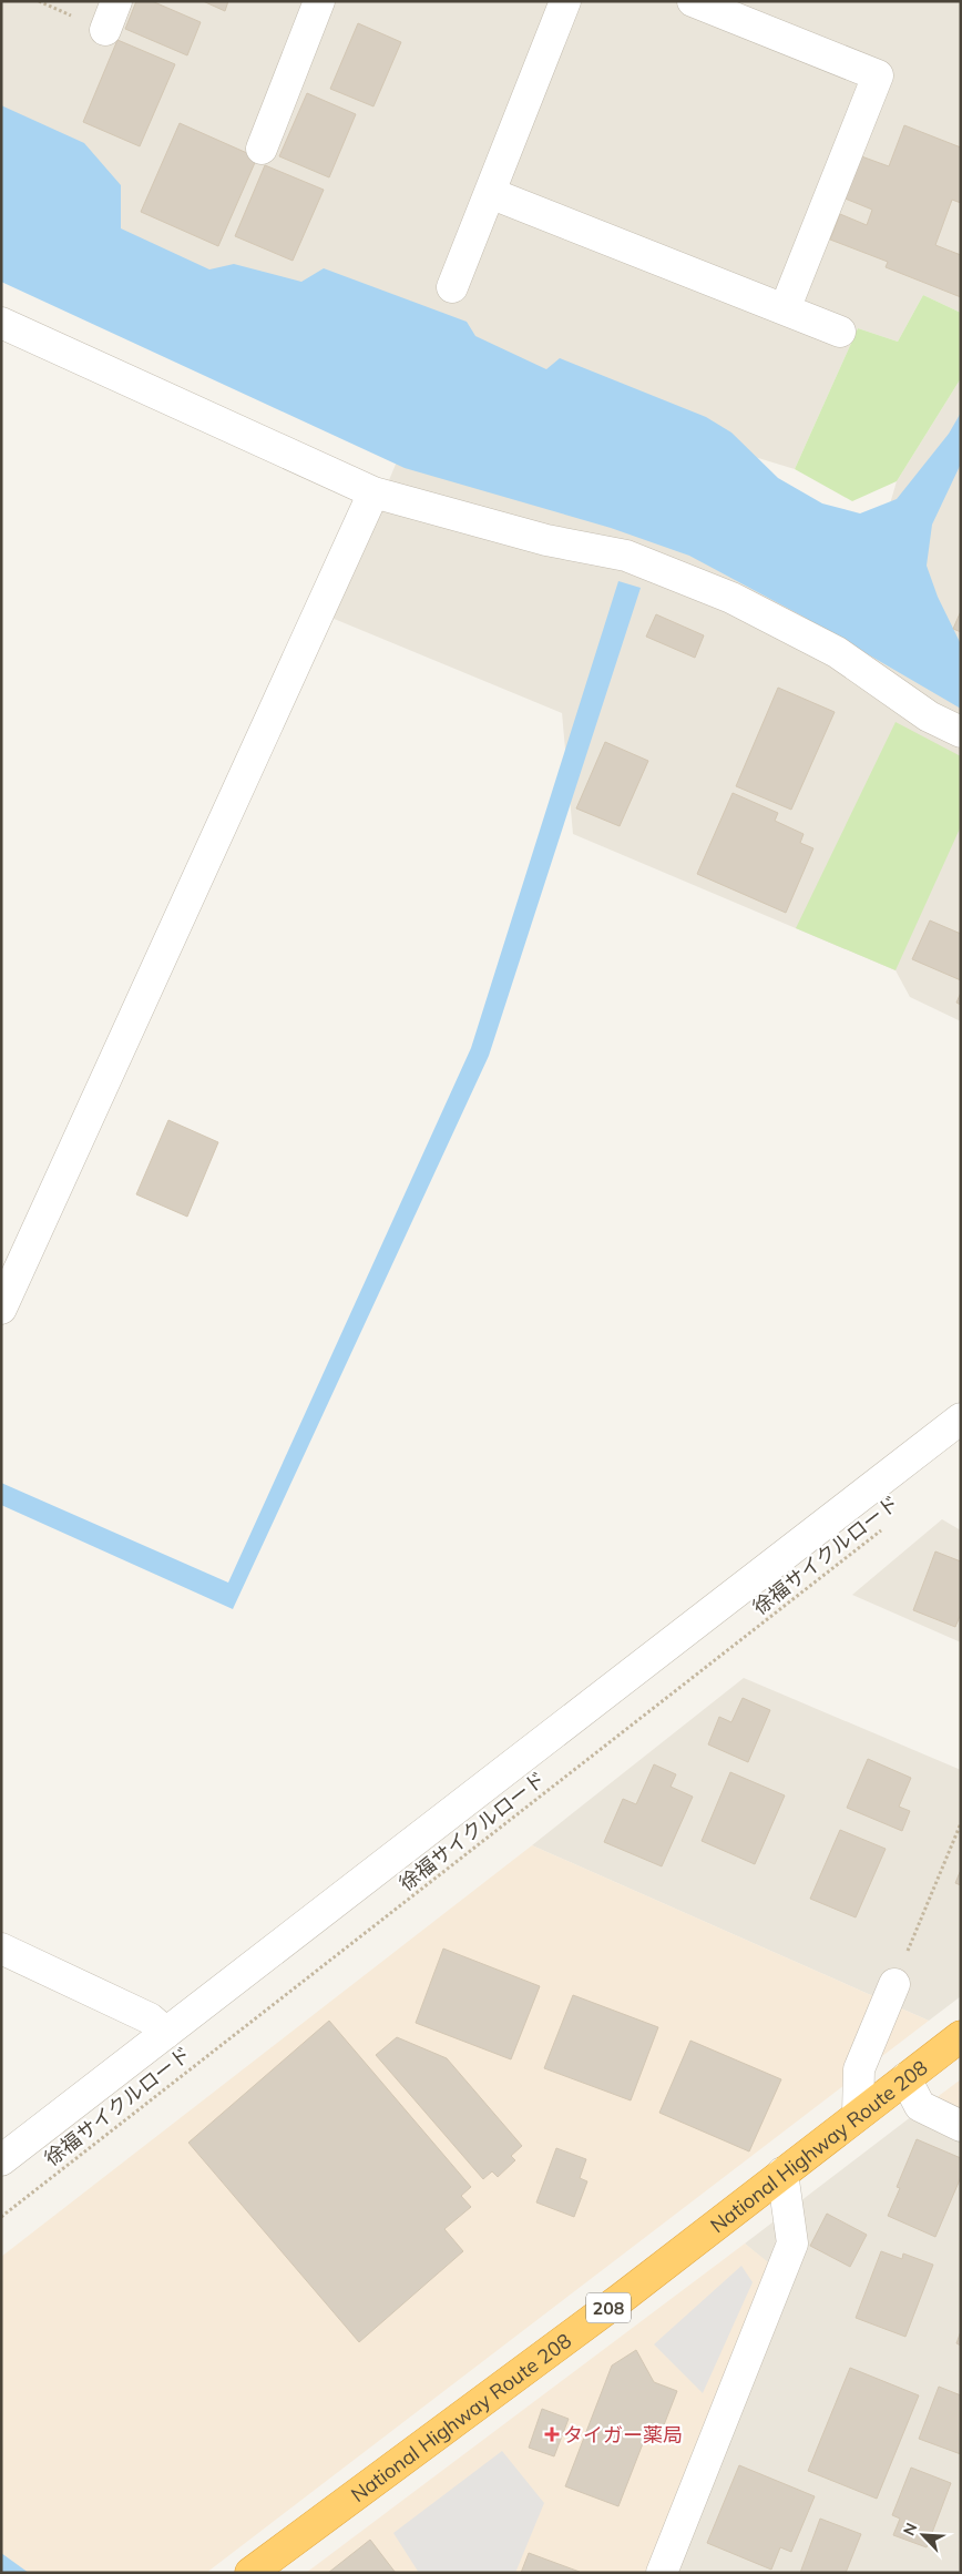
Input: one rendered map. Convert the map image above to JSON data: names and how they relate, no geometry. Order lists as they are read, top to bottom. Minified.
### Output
{"streets":{"highway":["National Highway Route 208","208"],"path":["徐福サイクルロード"]},"places":{"health":["タイガー薬局"]},"north":"top left"}
